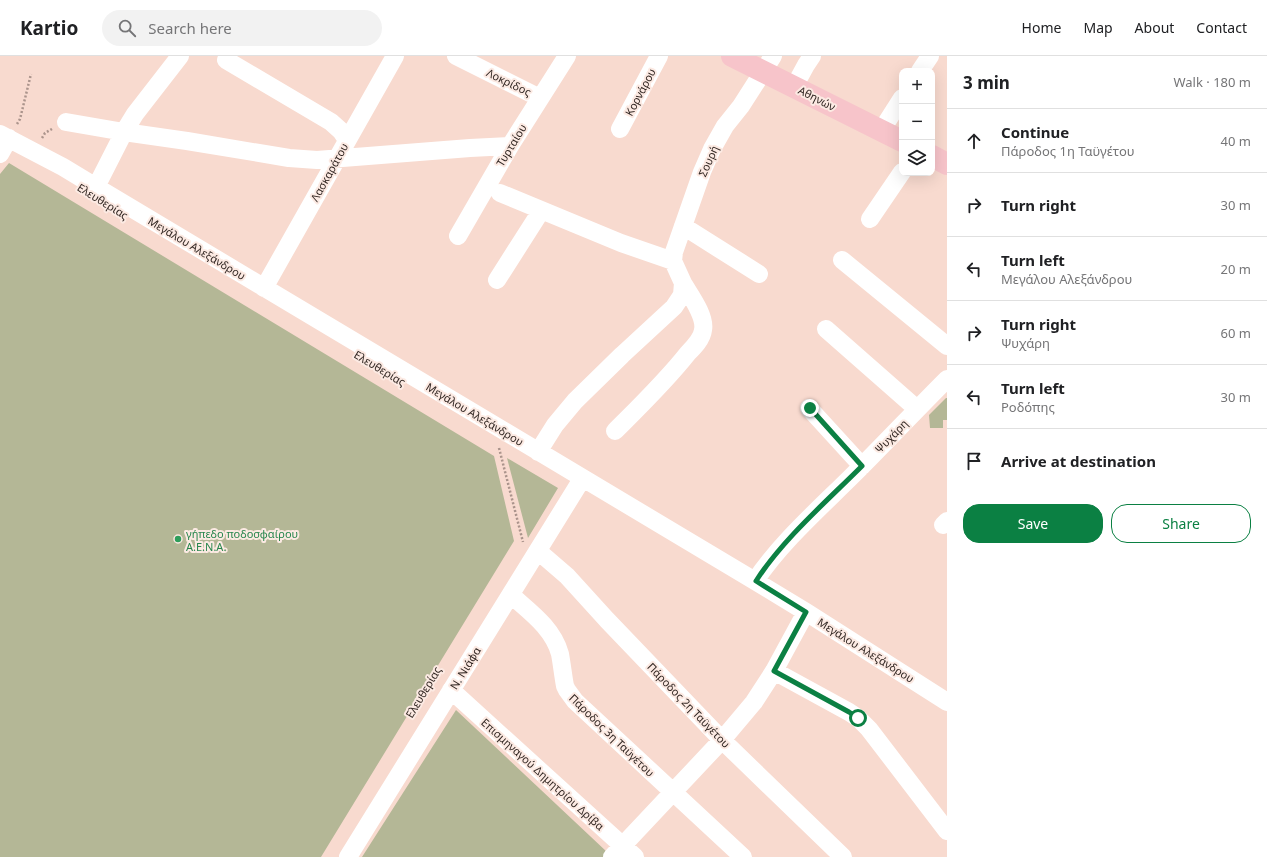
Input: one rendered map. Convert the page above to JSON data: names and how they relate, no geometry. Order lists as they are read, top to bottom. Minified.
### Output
{"streets":{"main road":["Αθηνών"],"street":["Λοκρίδος","Κορνάρου","Τυρταίου","Σουρή","Λασκαράτου","Μεγάλου Αλεξάνδρου","Ψυχάρη","Ν. Νιάφα","Πάροδος 2η Ταϋγέτου","Πάροδος 3η Ταϋγέτου","Επισμηναγού Δημητρίου Δρίβα"]},"crossings":[["Λοκρίδος","Τυρταίου"],["Αθηνών","Σουρή"],["Λασκαράτου","Μεγάλου Αλεξάνδρου"],["Μεγάλου Αλεξάνδρου","Ψυχάρη"],["Μεγάλου Αλεξάνδρου","Ν. Νιάφα"],["Ν. Νιάφα","Πάροδος 2η Ταϋγέτου"],["Ν. Νιάφα","Πάροδος 3η Ταϋγέτου"],["Ν. Νιάφα","Επισμηναγού Δημητρίου Δρίβα"]],"places":["γήπεδο ποδοσφαίρου Α.Ε.Ν.Α."],"page":{"header":"Kartio","search":"Search here","nav":["Home","Map","About","Contact"],"heading":["3 min","Walk · 180 m"],"map_buttons":["+","−"],"list":[["Continue","Πάροδος 1η Ταϋγέτου","40 m"],["Turn right","30 m"],["Turn left","Μεγάλου Αλεξάνδρου","20 m"],["Turn right","Ψυχάρη","60 m"],["Turn left","Ροδόπης","30 m"],"Arrive at destination"],"buttons":["Save","Share"]}}
